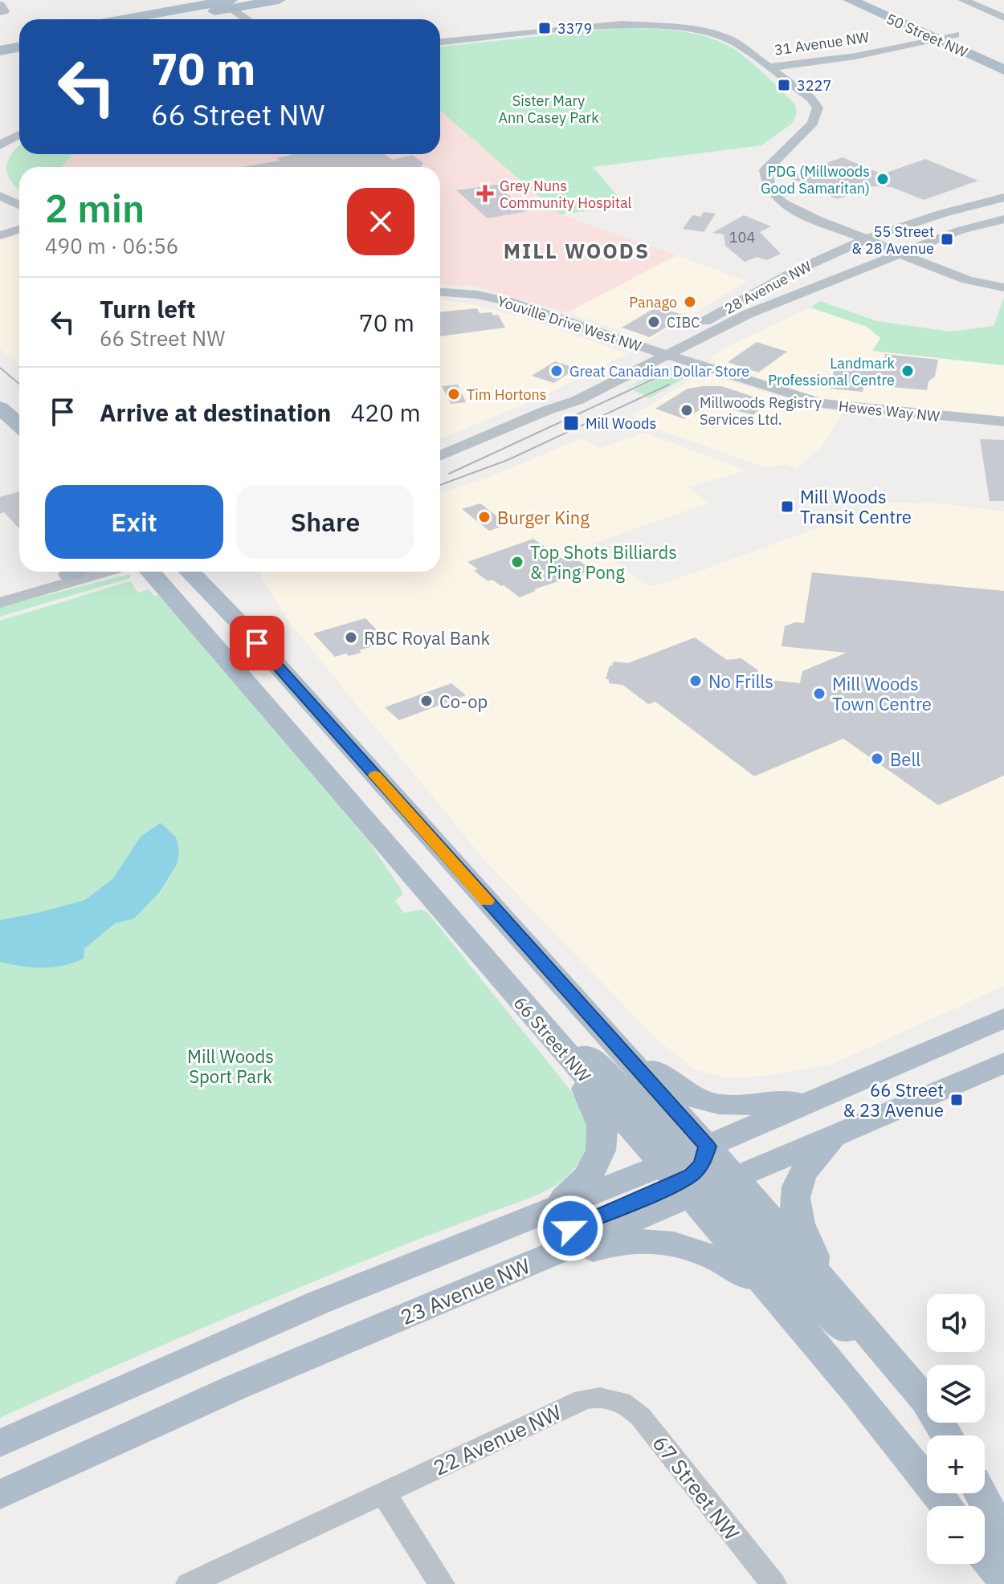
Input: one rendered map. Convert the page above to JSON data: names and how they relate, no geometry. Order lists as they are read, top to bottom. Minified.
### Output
{"streets":{"main road":["50 Street NW","66 Street NW","23 Avenue NW"],"street":["31 Avenue NW","28 Avenue NW","Youville Drive West NW","Hewes Way NW","22 Avenue NW","67 Street NW"]},"crossings":[["50 Street NW","31 Avenue NW"],["28 Avenue NW","Youville Drive West NW"],["28 Avenue NW","Hewes Way NW"],["Youville Drive West NW","Hewes Way NW"],["66 Street NW","23 Avenue NW"],["22 Avenue NW","67 Street NW"]],"districts":["MILL WOODS"],"parks":["Sister Mary Ann Casey Park","Mill Woods Sport Park"],"places":{"transit":["3379","3227","55 Street & 28 Avenue","Mill Woods","Mill Woods Transit Centre","66 Street & 23 Avenue"],"other":["PDG (Millwoods Good Samaritan)","Panago","CIBC","Great Canadian Dollar Store","Landmark Professional Centre","Tim Hortons","Millwoods Registry Services Ltd.","Burger King","Top Shots Billiards & Ping Pong","RBC Royal Bank","No Frills","Mill Woods Town Centre","Co-op","Bell"],"health":["Grey Nuns Community Hospital"]},"house_numbers":["104"],"page":{"turn":["70 m","66 Street NW"],"heading":["2 min","490 m · 06:56"],"list":[{"name":"Turn left","note":"66 Street NW","value":"70 m"},{"name":"Arrive at destination","value":"420 m"}],"buttons":["Exit","Share"],"map_buttons":["+","−"]}}
